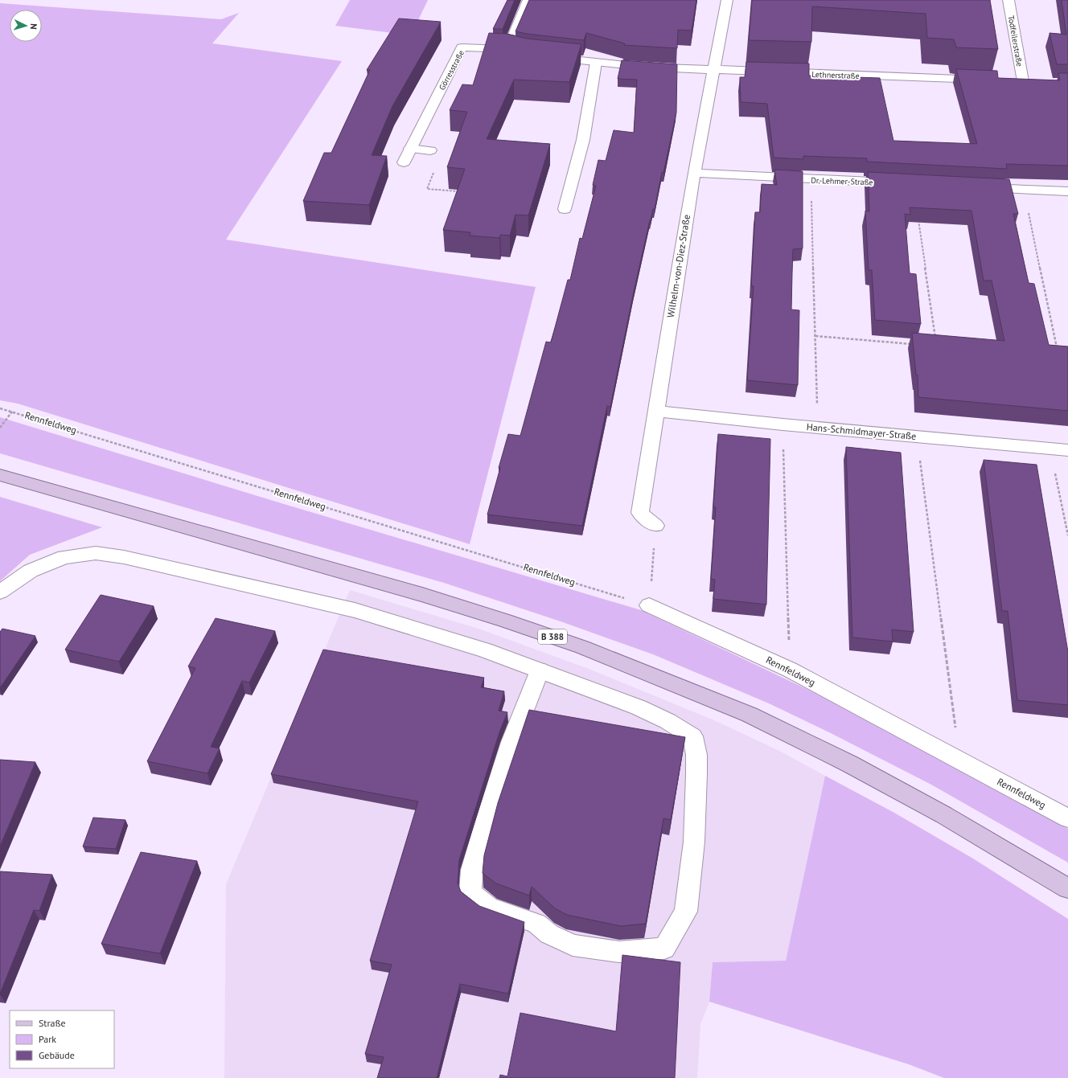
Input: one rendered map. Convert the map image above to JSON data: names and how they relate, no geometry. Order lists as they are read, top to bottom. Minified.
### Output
{"streets":{"main road":["B 388"],"street":["Todfeilerstraße","Görresstraße","Lethnerstraße","Dr.-Lehmer-Straße","Wilhelm-von-Diez-Straße","Rennfeldweg","Hans-Schmidmayer-Straße"]},"crossings":[["Lethnerstraße","Wilhelm-von-Diez-Straße"],["Dr.-Lehmer-Straße","Wilhelm-von-Diez-Straße"],["Wilhelm-von-Diez-Straße","Hans-Schmidmayer-Straße"]],"legend":["Straße","Park","Gebäude"],"north":"right"}
